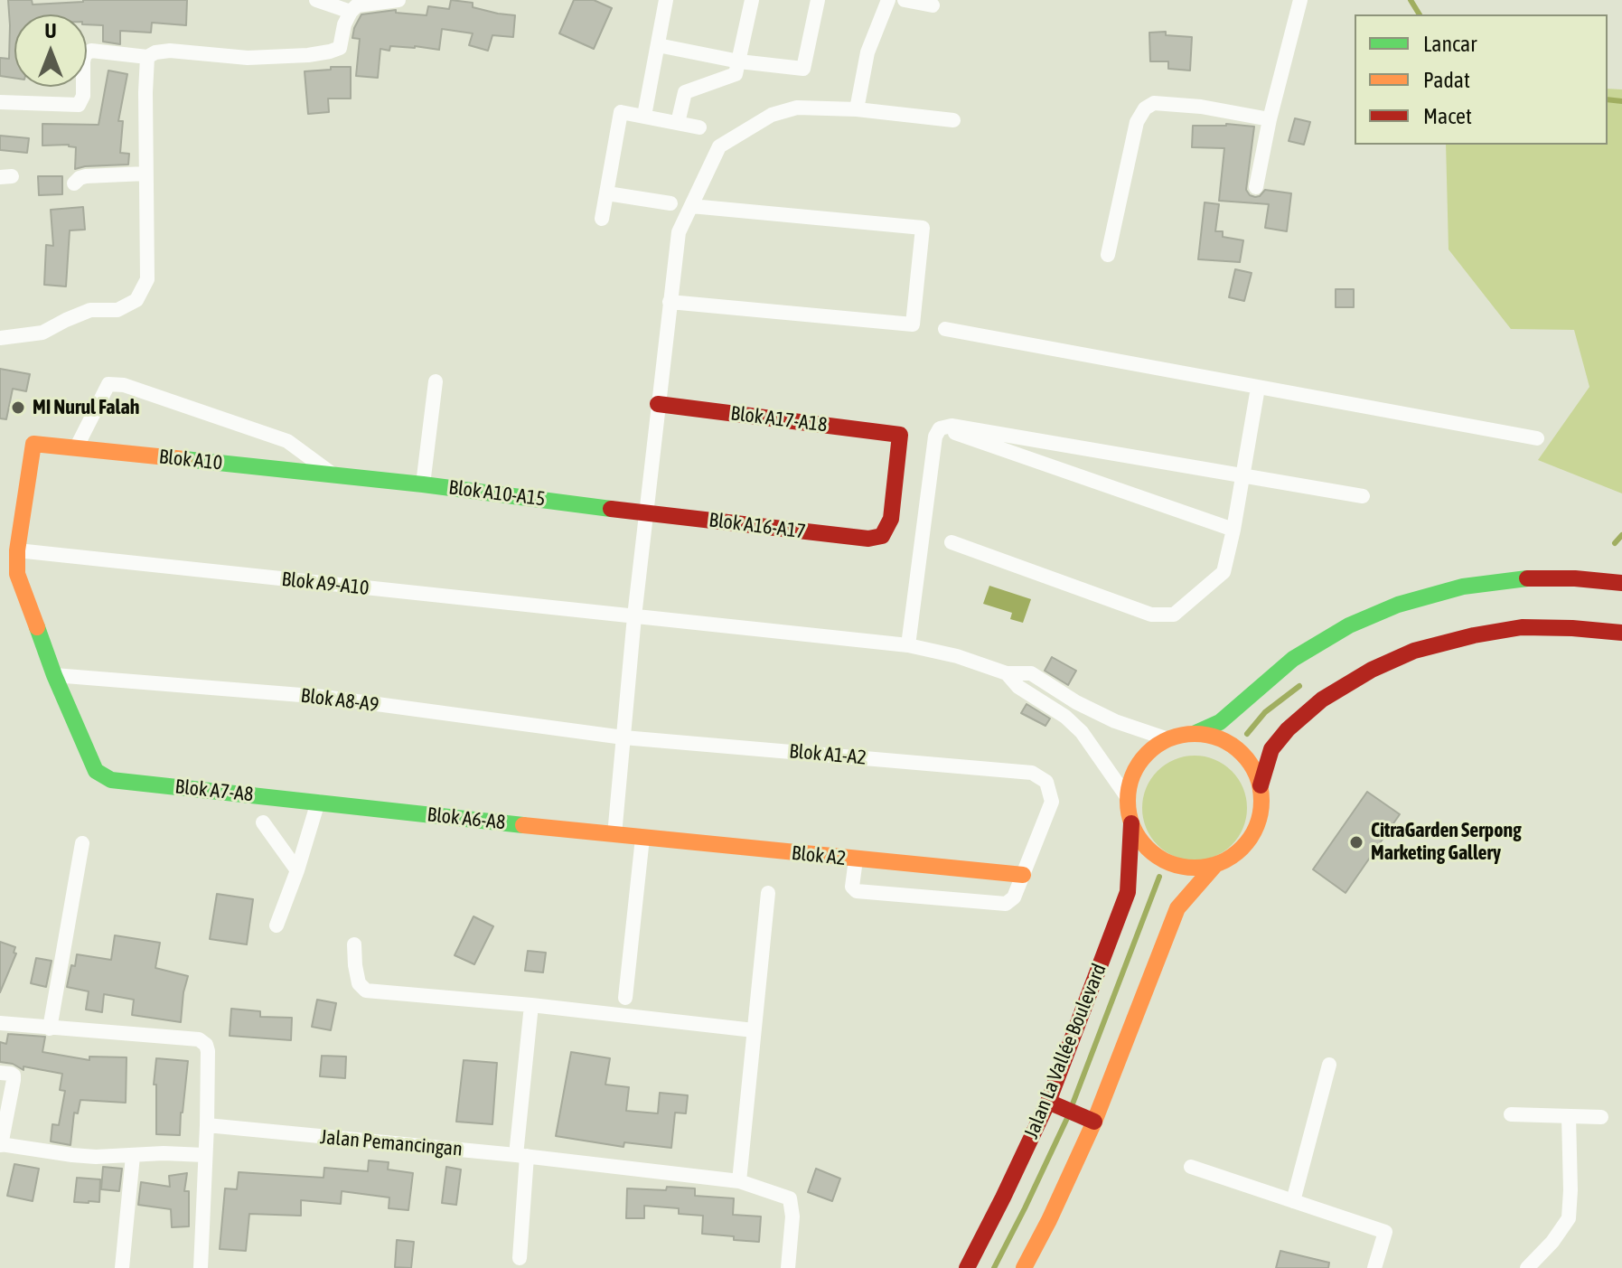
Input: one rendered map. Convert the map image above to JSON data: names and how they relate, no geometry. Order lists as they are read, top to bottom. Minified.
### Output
{"streets":{"street":["Blok A17-A18","Blok A10","Blok A10-A15","Blok A16-A17","Blok A9-A10","Blok A8-A9","Blok A1-A2","Blok A7-A8","Blok A6-A8","Blok A2","Jalan La Vallée Boulevard","Jalan Pemancingan"]},"crossings":[["Blok A17-A18","Blok A16-A17"],["Blok A10","Blok A10-A15"],["Blok A10","Blok A9-A10"],["Blok A10-A15","Blok A16-A17"],["Blok A8-A9","Blok A1-A2"],["Blok A8-A9","Blok A7-A8"],["Blok A1-A2","Blok A2"],["Blok A7-A8","Blok A6-A8"],["Blok A6-A8","Blok A2"]],"places":["MI Nurul Falah","CitraGarden Serpong Marketing Gallery"],"legend":["Lancar","Padat","Macet"],"north":"top"}
